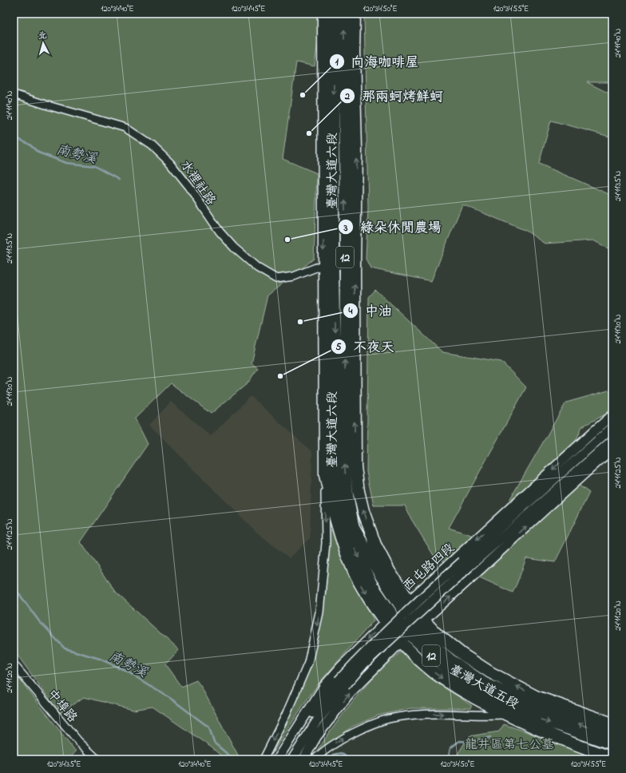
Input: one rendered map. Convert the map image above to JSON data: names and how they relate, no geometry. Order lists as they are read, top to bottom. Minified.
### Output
{"streets":{"main road":["臺灣大道六段","12","臺灣大道五段"],"street":["水裡社路","西屯路四段","中埠路"]},"crossings":[["臺灣大道六段","水裡社路"],["臺灣大道六段","臺灣大道五段"],["西屯路四段","臺灣大道五段"]],"water":["南勢溪"],"parks":["龍井區第七公墓"],"places":["向海咖啡屋","那兩蚵烤鮮蚵","綠朵休閒農場","中油","不夜天"],"north":"top","coordinates":["120°34'40\"E","120°34'45\"E","120°34'50\"E","120°34'55\"E","24°11'40\"N","24°11'35\"N","24°11'30\"N","24°11'25\"N","24°11'20\"N","120°34'35\"E"]}
